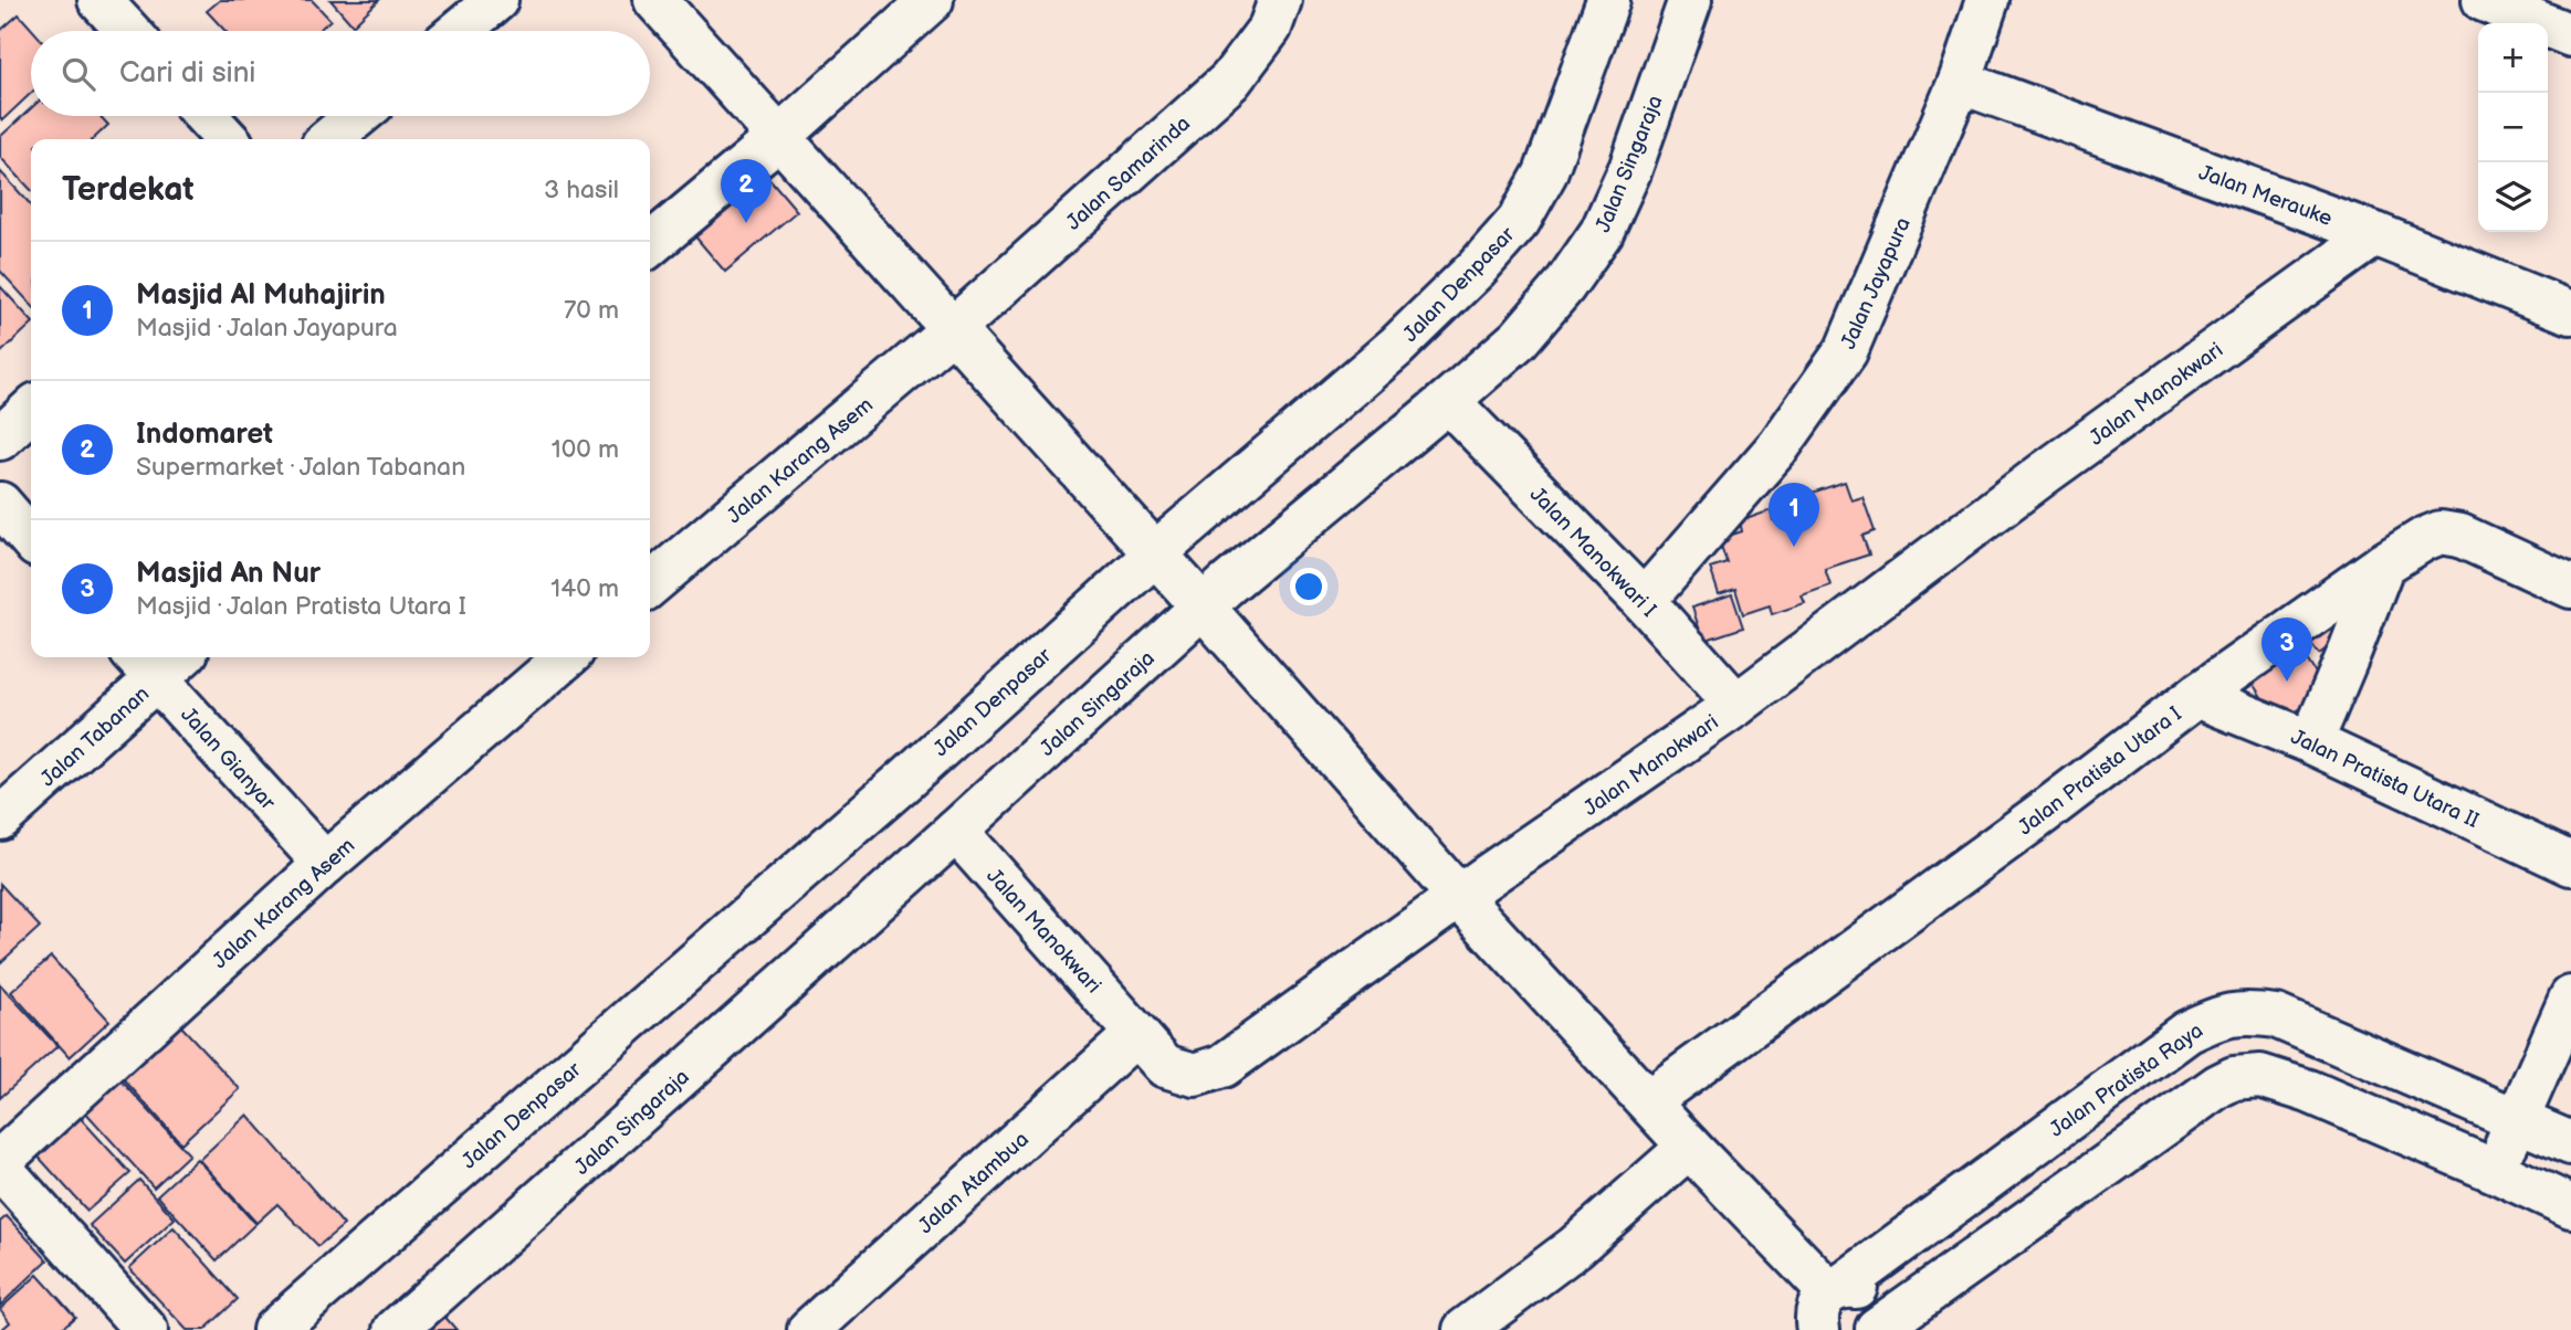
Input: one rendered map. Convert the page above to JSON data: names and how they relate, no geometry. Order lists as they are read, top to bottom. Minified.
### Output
{"streets":{"street":["Jalan Singaraja","Jalan Samarinda","Jalan Merauke","Jalan Jayapura","Jalan Denpasar","Jalan Manokwari","Jalan Karang Asem","Jalan Manokwari I","Jalan Tabanan","Jalan Gianyar","Jalan Pratista Utara I","Jalan Pratista Utara II","Jalan Pratista Raya","Jalan Atambua"]},"crossings":[["Jalan Singaraja","Jalan Manokwari"],["Jalan Singaraja","Jalan Manokwari I"],["Jalan Samarinda","Jalan Karang Asem"],["Jalan Merauke","Jalan Jayapura"],["Jalan Merauke","Jalan Manokwari"],["Jalan Jayapura","Jalan Manokwari I"],["Jalan Manokwari","Jalan Manokwari I"],["Jalan Manokwari","Jalan Atambua"],["Jalan Karang Asem","Jalan Gianyar"],["Jalan Tabanan","Jalan Gianyar"],["Jalan Pratista Utara I","Jalan Pratista Utara II"]],"page":{"map_buttons":["+","−"],"search":"Cari di sini","heading":["Terdekat","3 hasil"],"pins":["2","1","3"],"list":[{"mark":"1","name":"Masjid Al Muhajirin","note":"Masjid · Jalan Jayapura","value":"70 m"},{"mark":"2","name":"Indomaret","note":"Supermarket · Jalan Tabanan","value":"100 m"},{"mark":"3","name":"Masjid An Nur","note":"Masjid · Jalan Pratista Utara I","value":"140 m"}]}}
